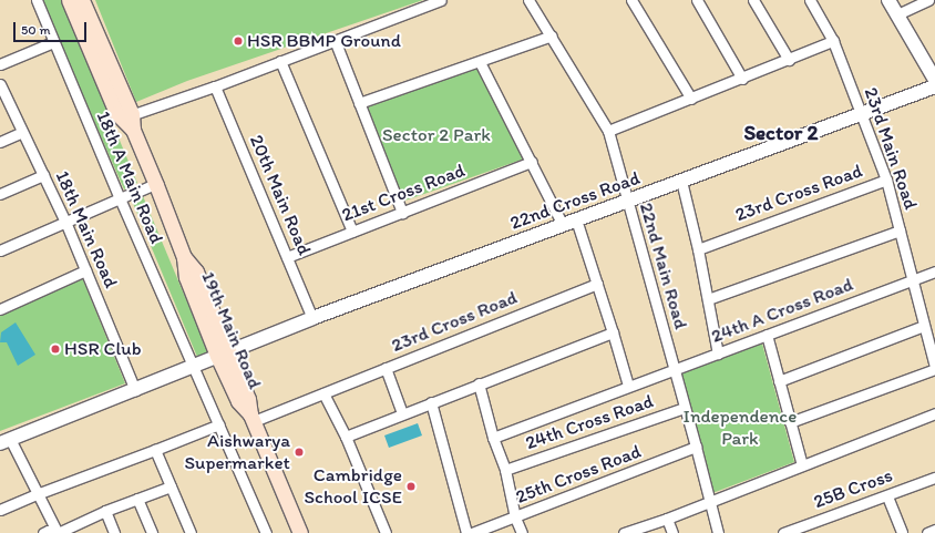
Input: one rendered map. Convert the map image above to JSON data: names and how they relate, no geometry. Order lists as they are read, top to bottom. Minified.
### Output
{"streets":{"main road":["19th Main Road"],"street":["23rd Main Road","18th A Main Road","21st Cross Road","23rd Cross Road","20th Main Road","22nd Cross Road","18th Main Road","22nd Main Road","24th A Cross Road","24th Cross Road","25th Cross Road","25B Cross"]},"crossings":[["23rd Main Road","23rd Cross Road"],["23rd Main Road","22nd Cross Road"],["23rd Main Road","24th A Cross Road"],["18th A Main Road","22nd Cross Road"],["21st Cross Road","20th Main Road"],["23rd Cross Road","19th Main Road"],["20th Main Road","22nd Cross Road"],["22nd Cross Road","18th Main Road"],["22nd Cross Road","22nd Main Road"],["22nd Cross Road","19th Main Road"],["22nd Main Road","24th A Cross Road"],["22nd Main Road","24th Cross Road"],["22nd Main Road","25th Cross Road"]],"districts":["Sector 2"],"parks":["Sector 2 Park","Independence Park"],"places":["HSR BBMP Ground","HSR Club","Aishwarya Supermarket","Cambridge School ICSE"],"scale_bar":"50 m"}
